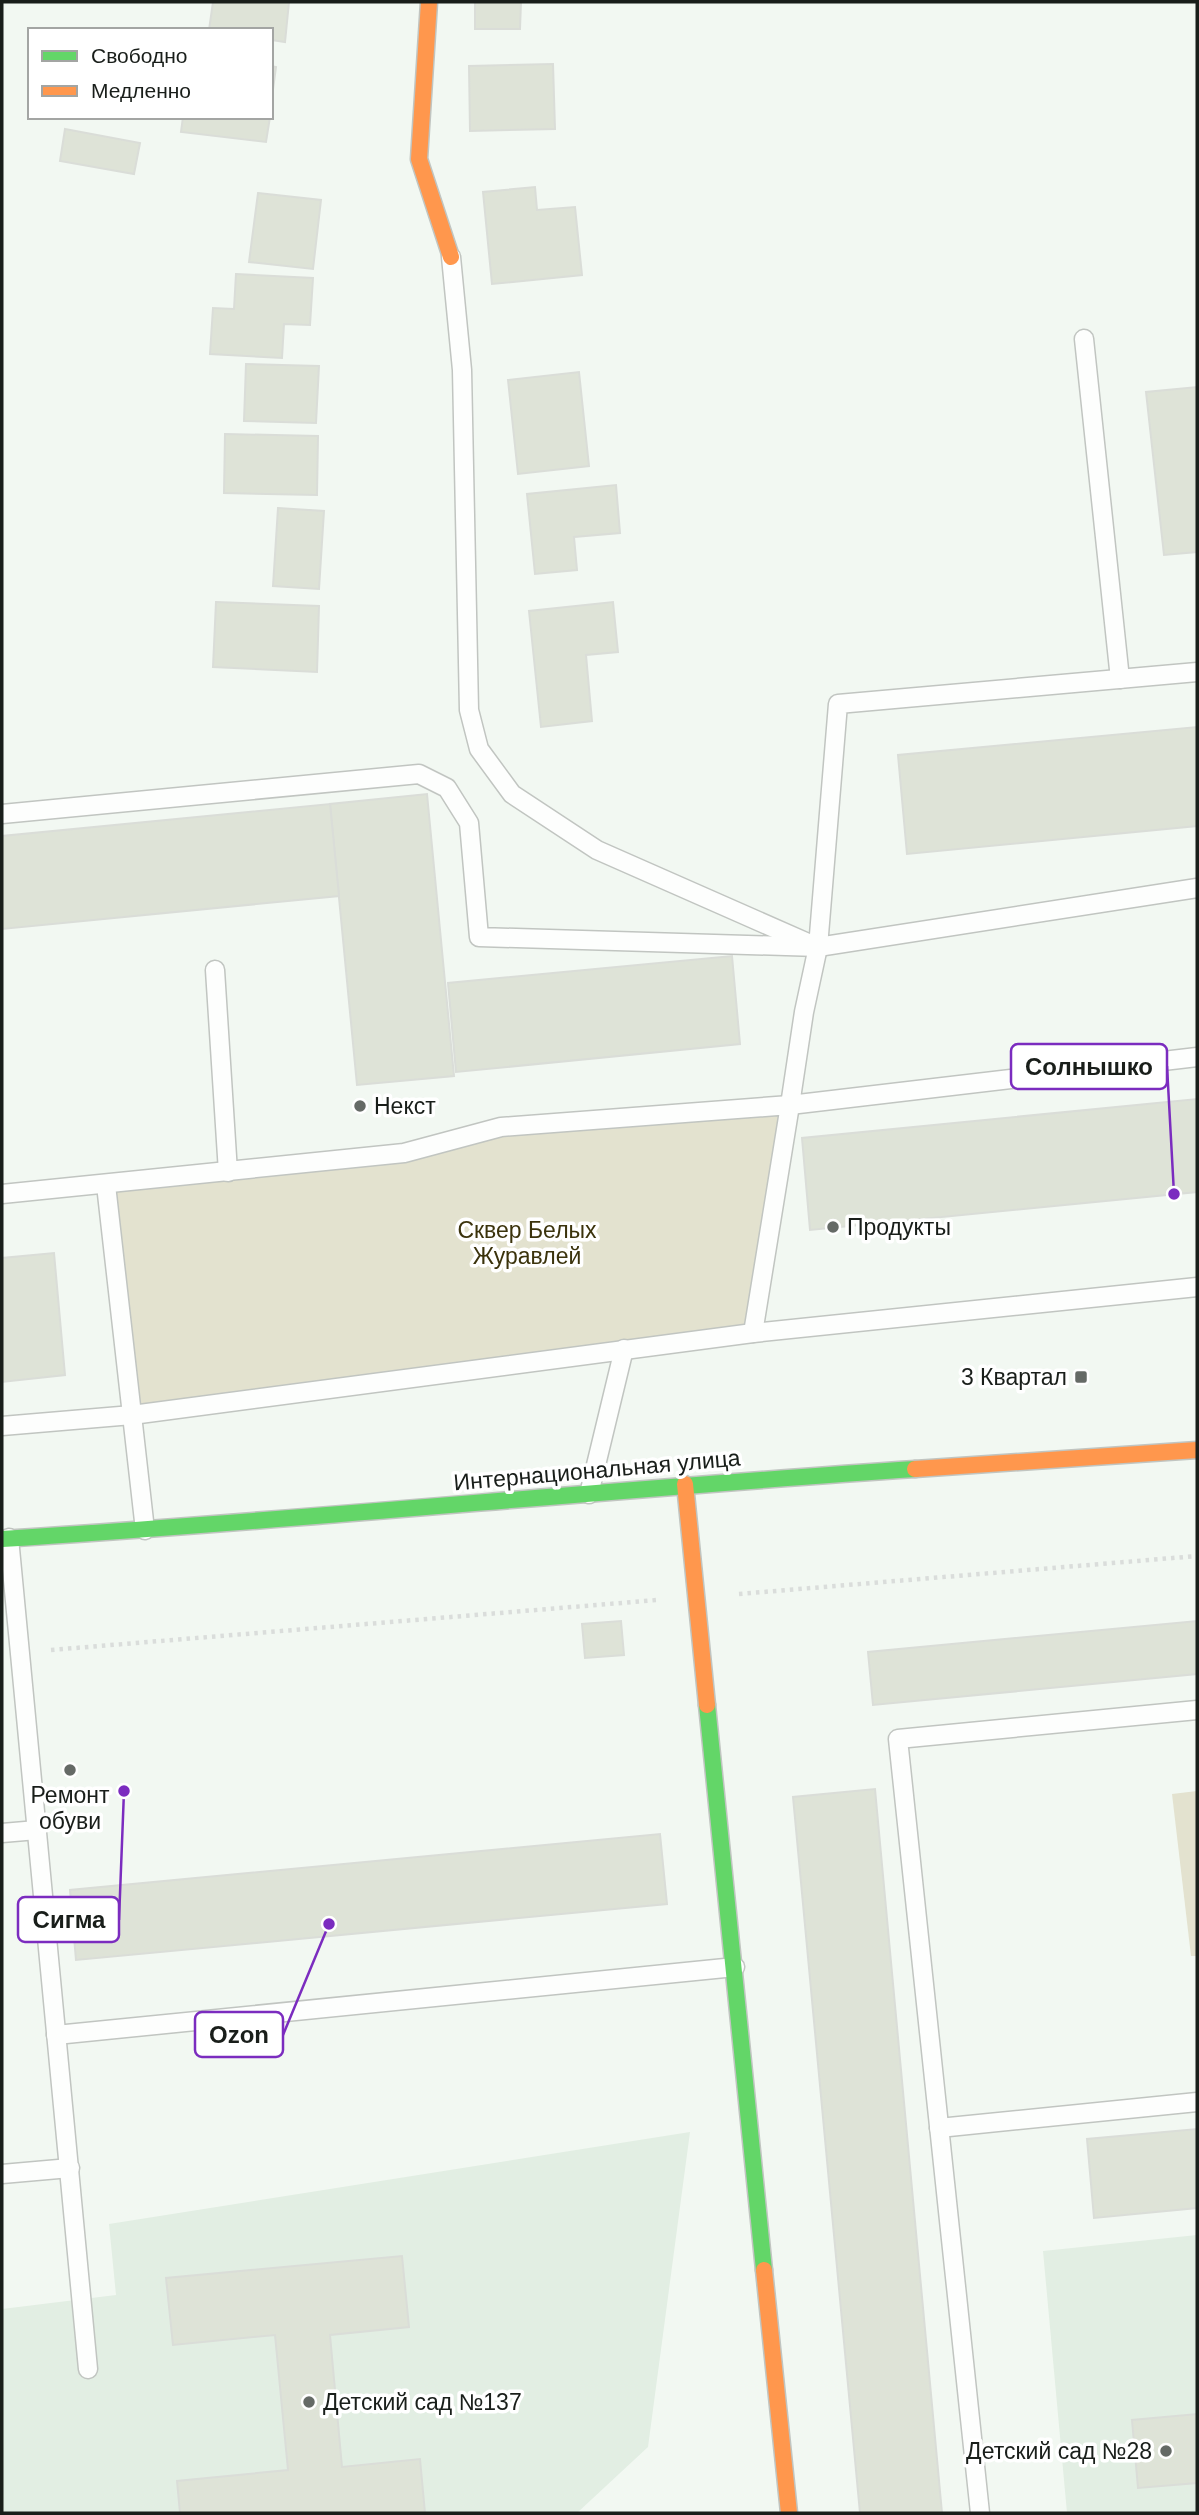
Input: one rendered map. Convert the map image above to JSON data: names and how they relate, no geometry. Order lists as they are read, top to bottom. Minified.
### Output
{"streets":{"street":["Интернациональная улица"]},"parks":["Сквер Белых Журавлей"],"places":{"other":["Некст","Солнышко","Продукты","Ремонт обуви","Сигма","Ozon","Детский сад №137","Детский сад №28"],"transit":["3 Квартал"]},"legend":["Свободно","Медленно"]}
